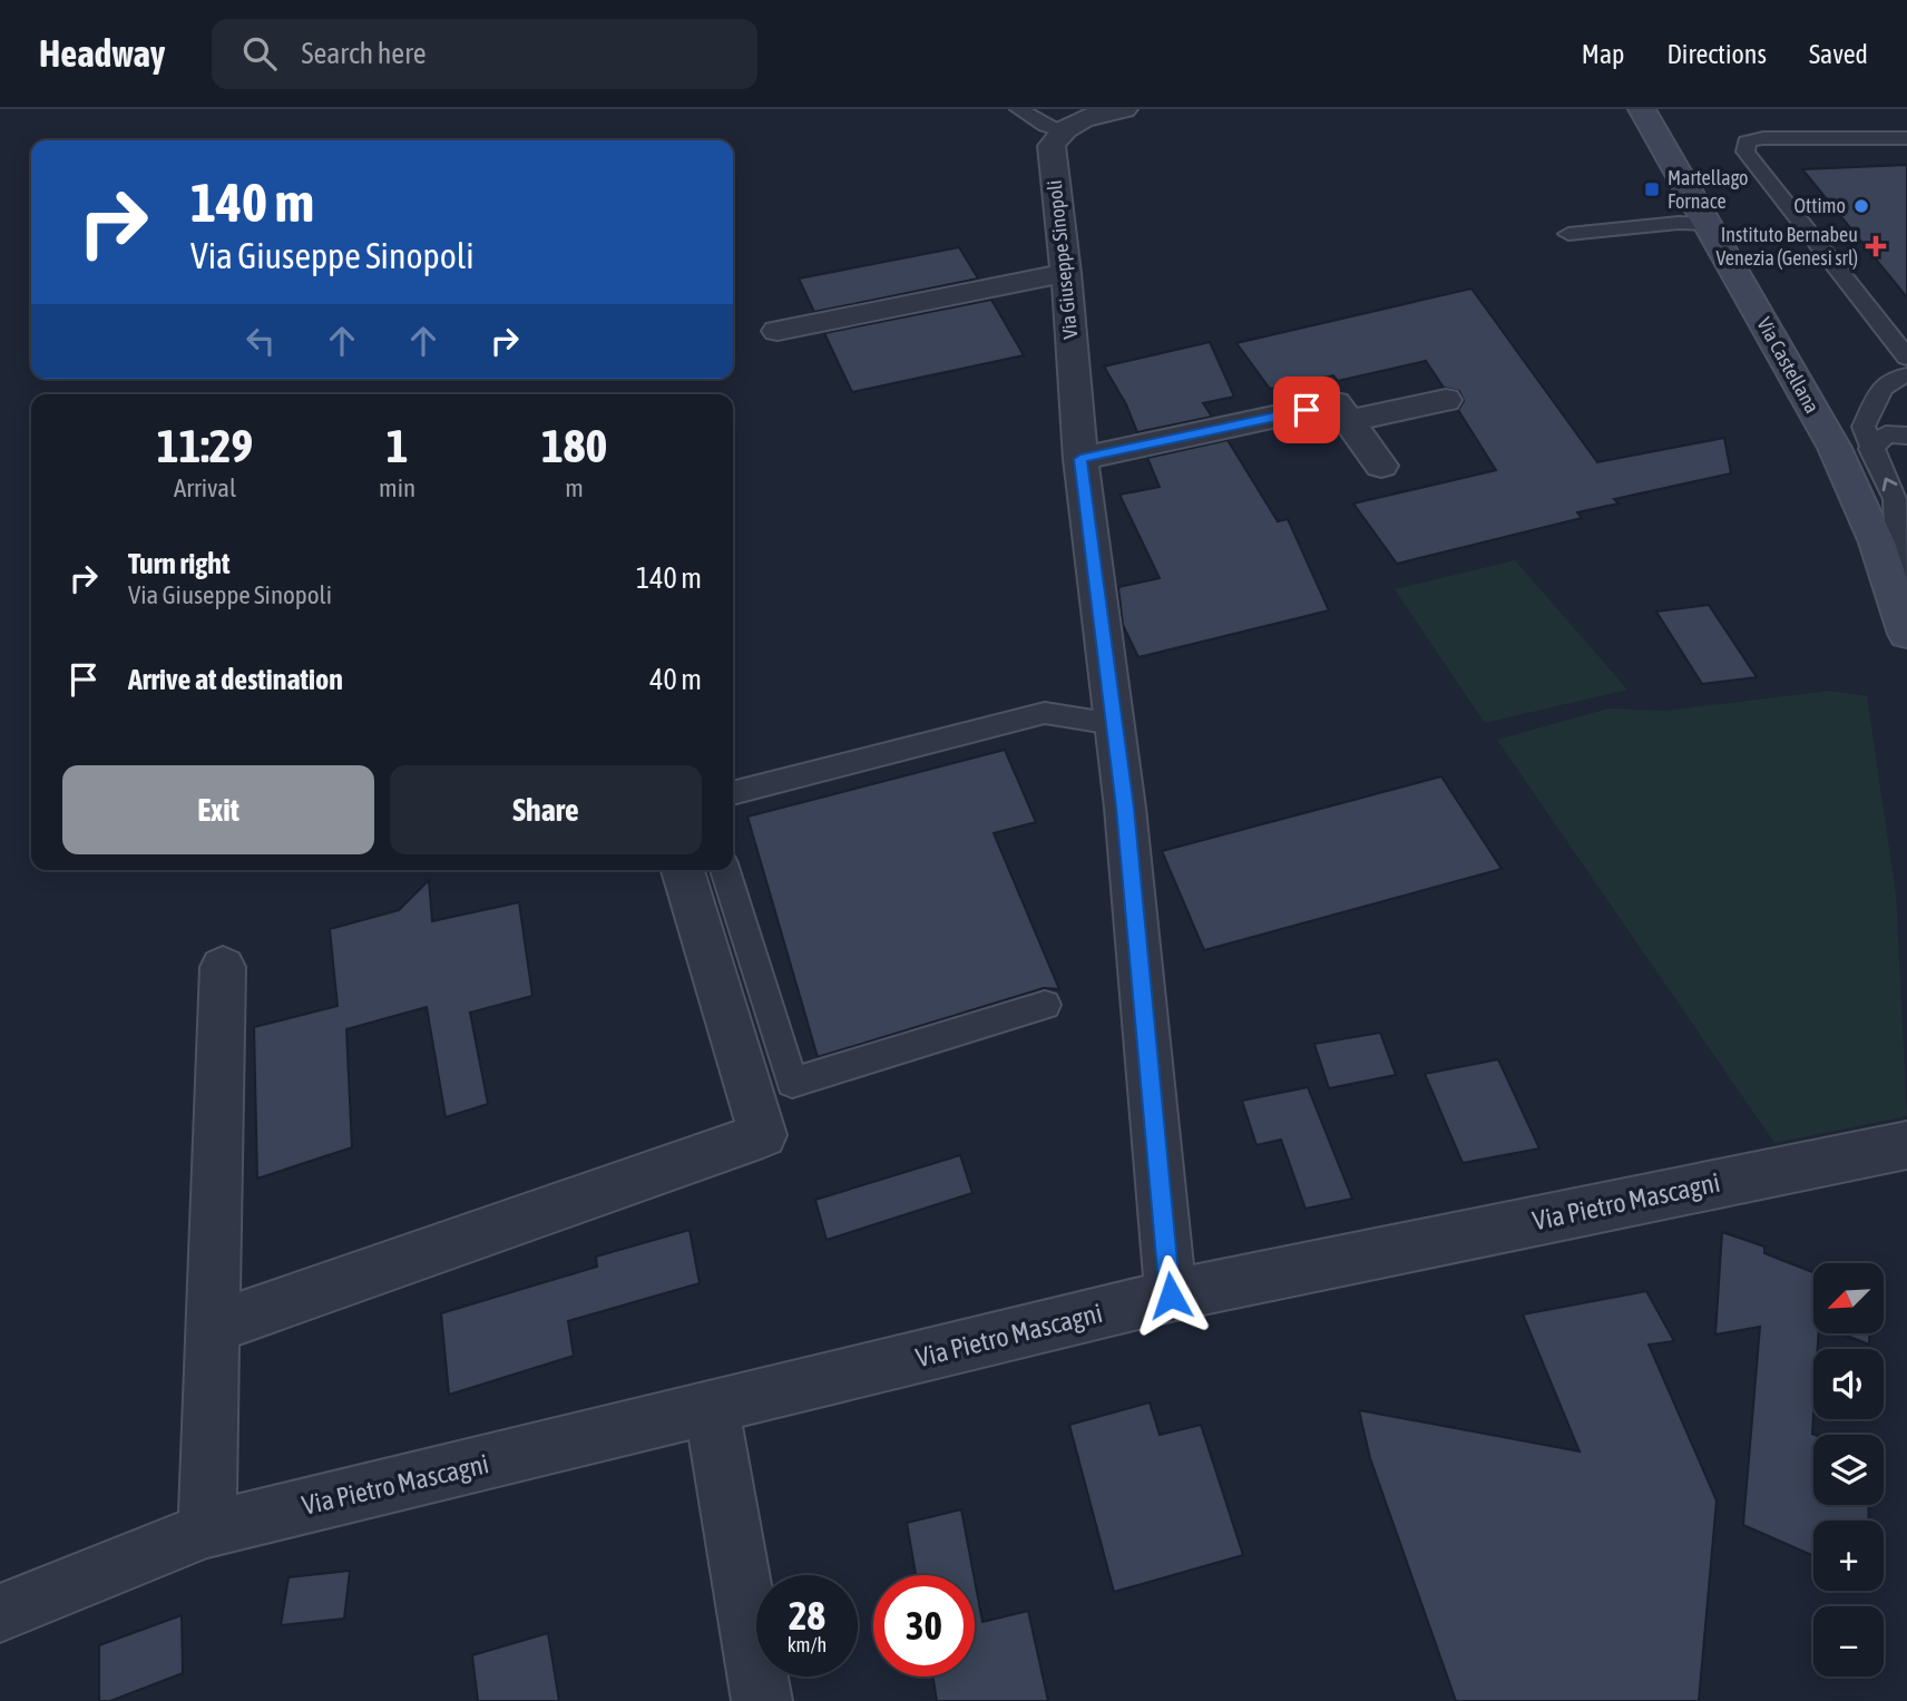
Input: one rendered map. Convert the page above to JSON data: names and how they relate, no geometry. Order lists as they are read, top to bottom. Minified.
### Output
{"streets":{"street":["Via Giuseppe Sinopoli","Via Castellana","Via Pietro Mascagni"]},"crossings":[["Via Giuseppe Sinopoli","Via Pietro Mascagni"]],"places":{"transit":["Martellago Fornace"],"other":["Ottimo"],"health":["Instituto Bernabeu Venezia (Genesi srl)"]},"north":"bottom left","page":{"header":"Headway","search":"Search here","nav":["Map","Directions","Saved"],"turn":["140 m","Via Giuseppe Sinopoli"],"eta":["11:29","Arrival","1","min","180","m"],"list":[{"name":"Turn right","note":"Via Giuseppe Sinopoli","value":"140 m"},{"name":"Arrive at destination","value":"40 m"}],"buttons":["Exit","Share"],"map_buttons":["+","−"],"speed":"28 km/h","limit":"30"}}
